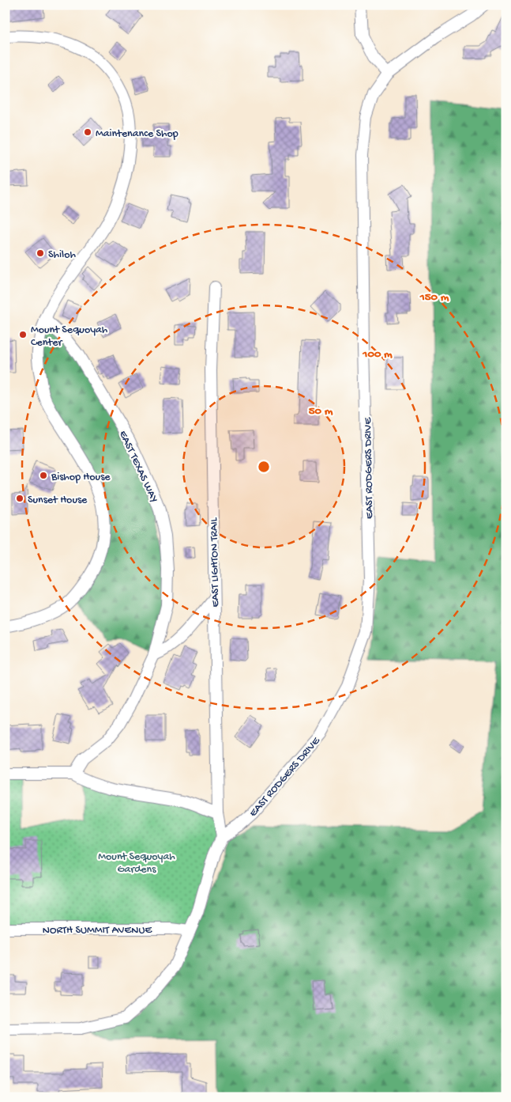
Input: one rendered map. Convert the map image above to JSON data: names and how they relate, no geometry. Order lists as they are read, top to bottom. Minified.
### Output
{"streets":{"street":["EAST TEXAS WAY","EAST RODGERS DRIVE","EAST LIGHTON TRAIL","NORTH SUMMIT AVENUE"]},"crossings":[["EAST RODGERS DRIVE","EAST LIGHTON TRAIL"]],"parks":["Mount Sequoyah Gardens"],"places":["Maintenance Shop","Shiloh","Mount Sequoyah Center","Bishop House","Sunset House"],"rings":["150 m","100 m","50 m"]}
